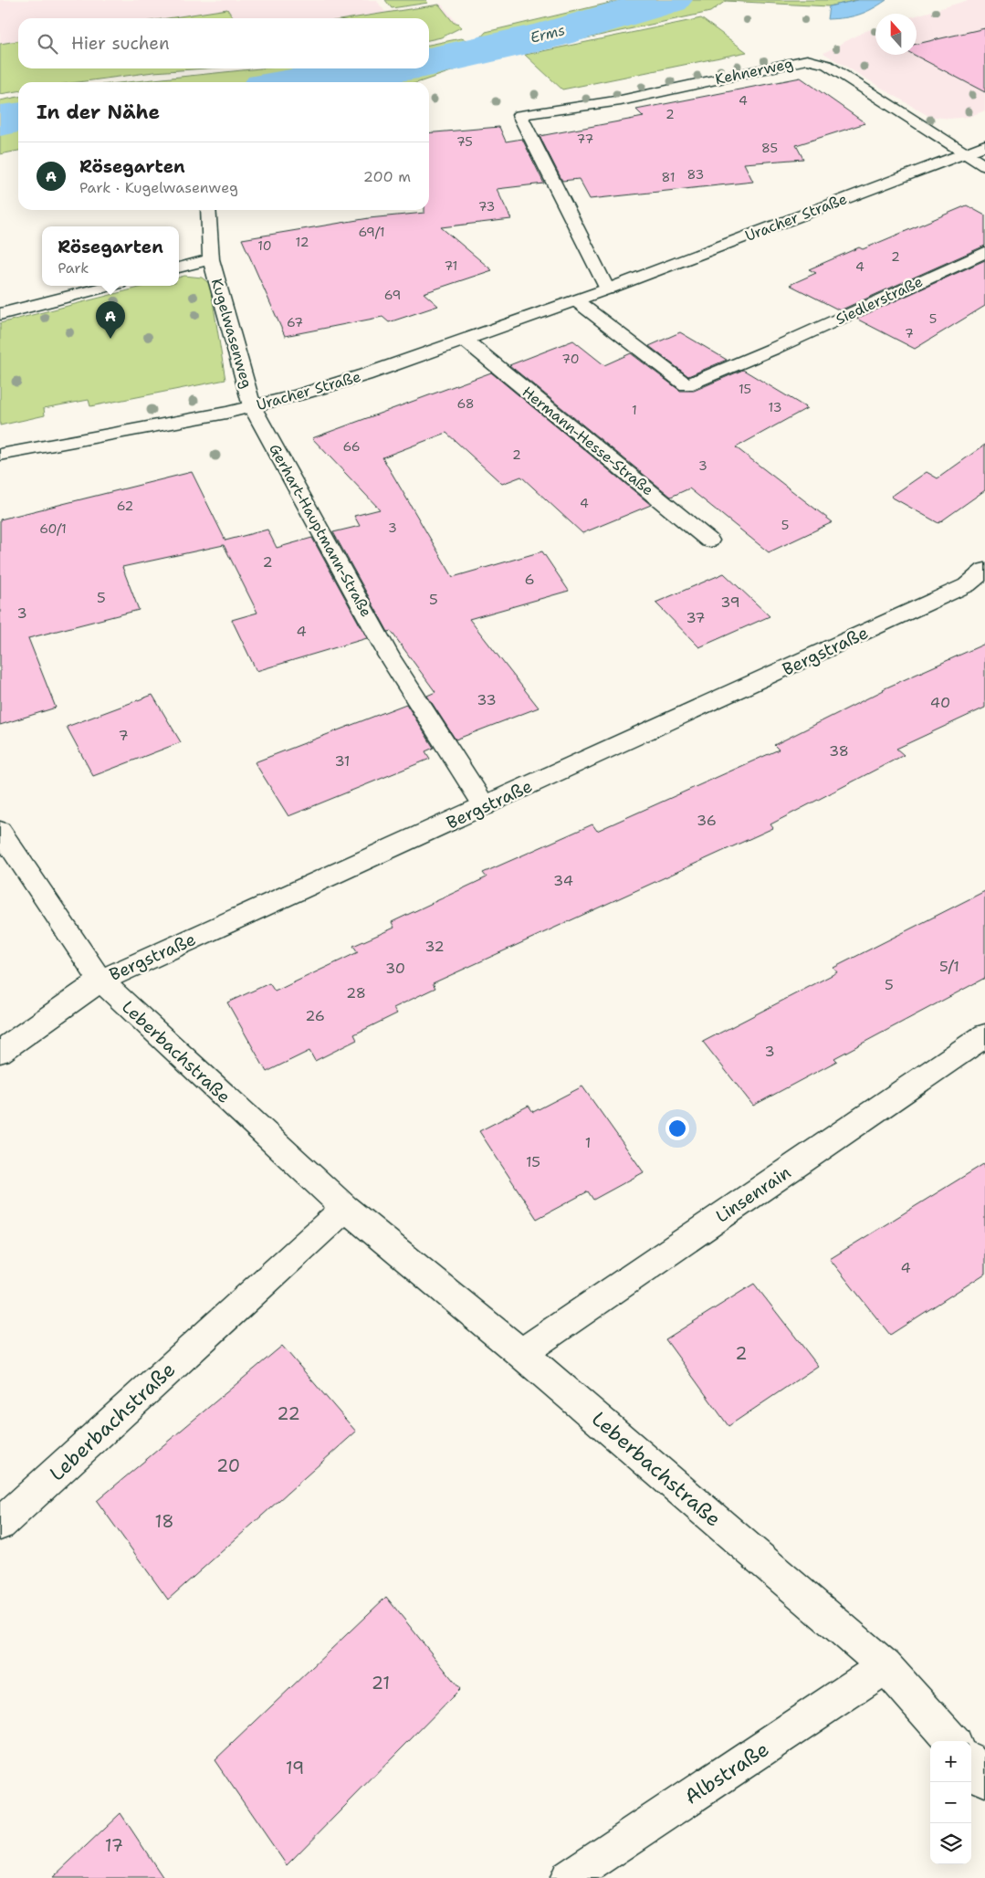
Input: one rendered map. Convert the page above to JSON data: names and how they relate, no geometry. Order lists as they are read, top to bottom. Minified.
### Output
{"streets":{"street":["Kehnerweg","Uracher Straße","Siedlerstraße","Kugelwasenweg","Hermann-Hesse-Straße","Gerhart-Hauptmann-Straße","Bergstraße","Leberbachstraße","Linsenrain","Albstraße"]},"crossings":[["Kehnerweg","Uracher Straße"],["Uracher Straße","Siedlerstraße"],["Uracher Straße","Kugelwasenweg"],["Uracher Straße","Hermann-Hesse-Straße"],["Uracher Straße","Gerhart-Hauptmann-Straße"],["Kugelwasenweg","Gerhart-Hauptmann-Straße"],["Gerhart-Hauptmann-Straße","Bergstraße"],["Bergstraße","Leberbachstraße"],["Leberbachstraße","Linsenrain"],["Leberbachstraße","Albstraße"]],"water":["Erms"],"house_numbers":["4","2","77","75","85","83","81","73","69/1","12","10","2","71","4","69","5","67","7","70","15","68","13","1","66","2","3","4","62","5","3","60/1","2","6","5","5","39","3","37","4","33","40","7","38","31","36","34","32","5/1","30","5","28","26","3","1","15","4","2","22","20","18","21","19","17"],"north":"top","page":{"search":"Hier suchen","heading":"In der Nähe","list":[{"mark":"A","name":"Rösegarten","note":"Park · Kugelwasenweg","value":"200 m"}],"popup":["Rösegarten","Park"],"pins":"A","map_buttons":["+","−"]}}
